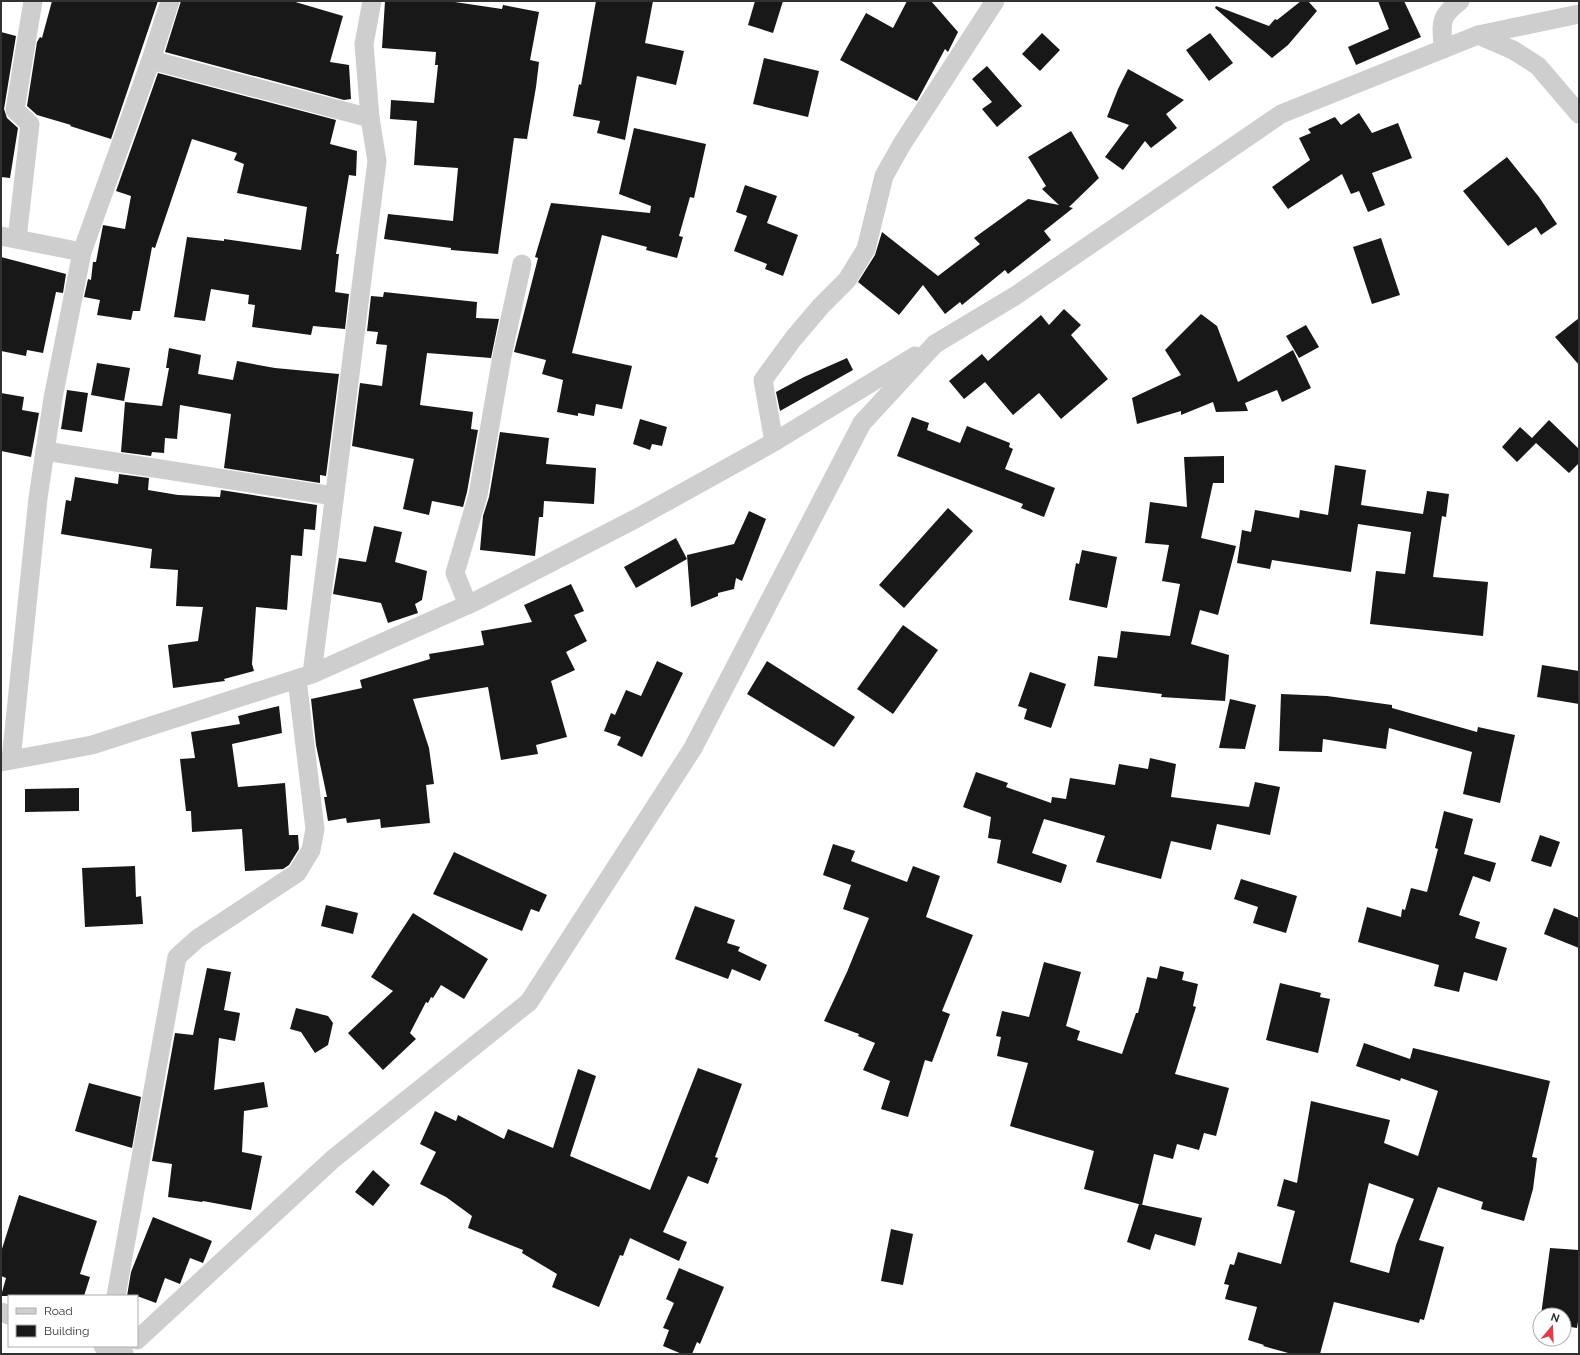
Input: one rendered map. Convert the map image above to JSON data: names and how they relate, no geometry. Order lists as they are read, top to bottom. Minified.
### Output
{"legend":["Road","Building"],"north":"top"}
